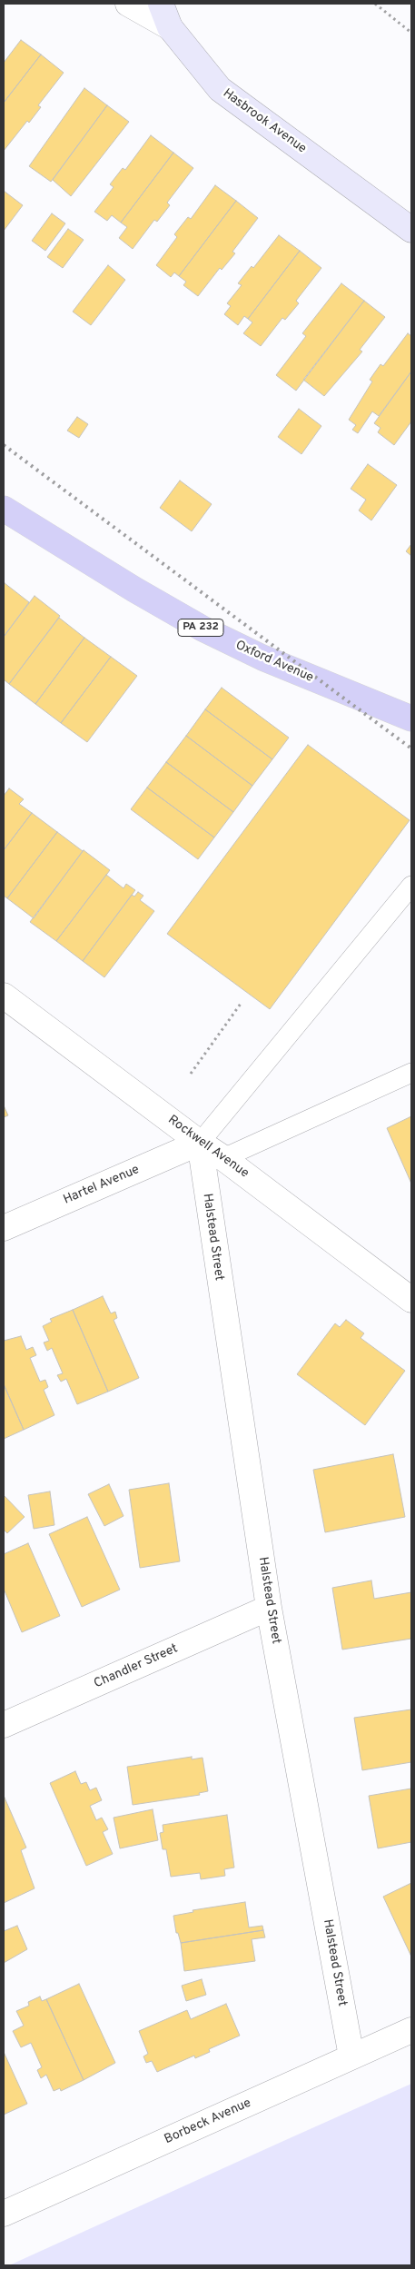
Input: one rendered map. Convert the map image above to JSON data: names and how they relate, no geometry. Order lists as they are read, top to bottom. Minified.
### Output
{"streets":{"main road":["Hasbrook Avenue","PA 232","Oxford Avenue"],"street":["Rockwell Avenue","Hartel Avenue","Halstead Street","Chandler Street","Borbeck Avenue"]},"crossings":[["Rockwell Avenue","Hartel Avenue"],["Rockwell Avenue","Halstead Street"],["Hartel Avenue","Halstead Street"],["Halstead Street","Chandler Street"],["Halstead Street","Borbeck Avenue"]]}
